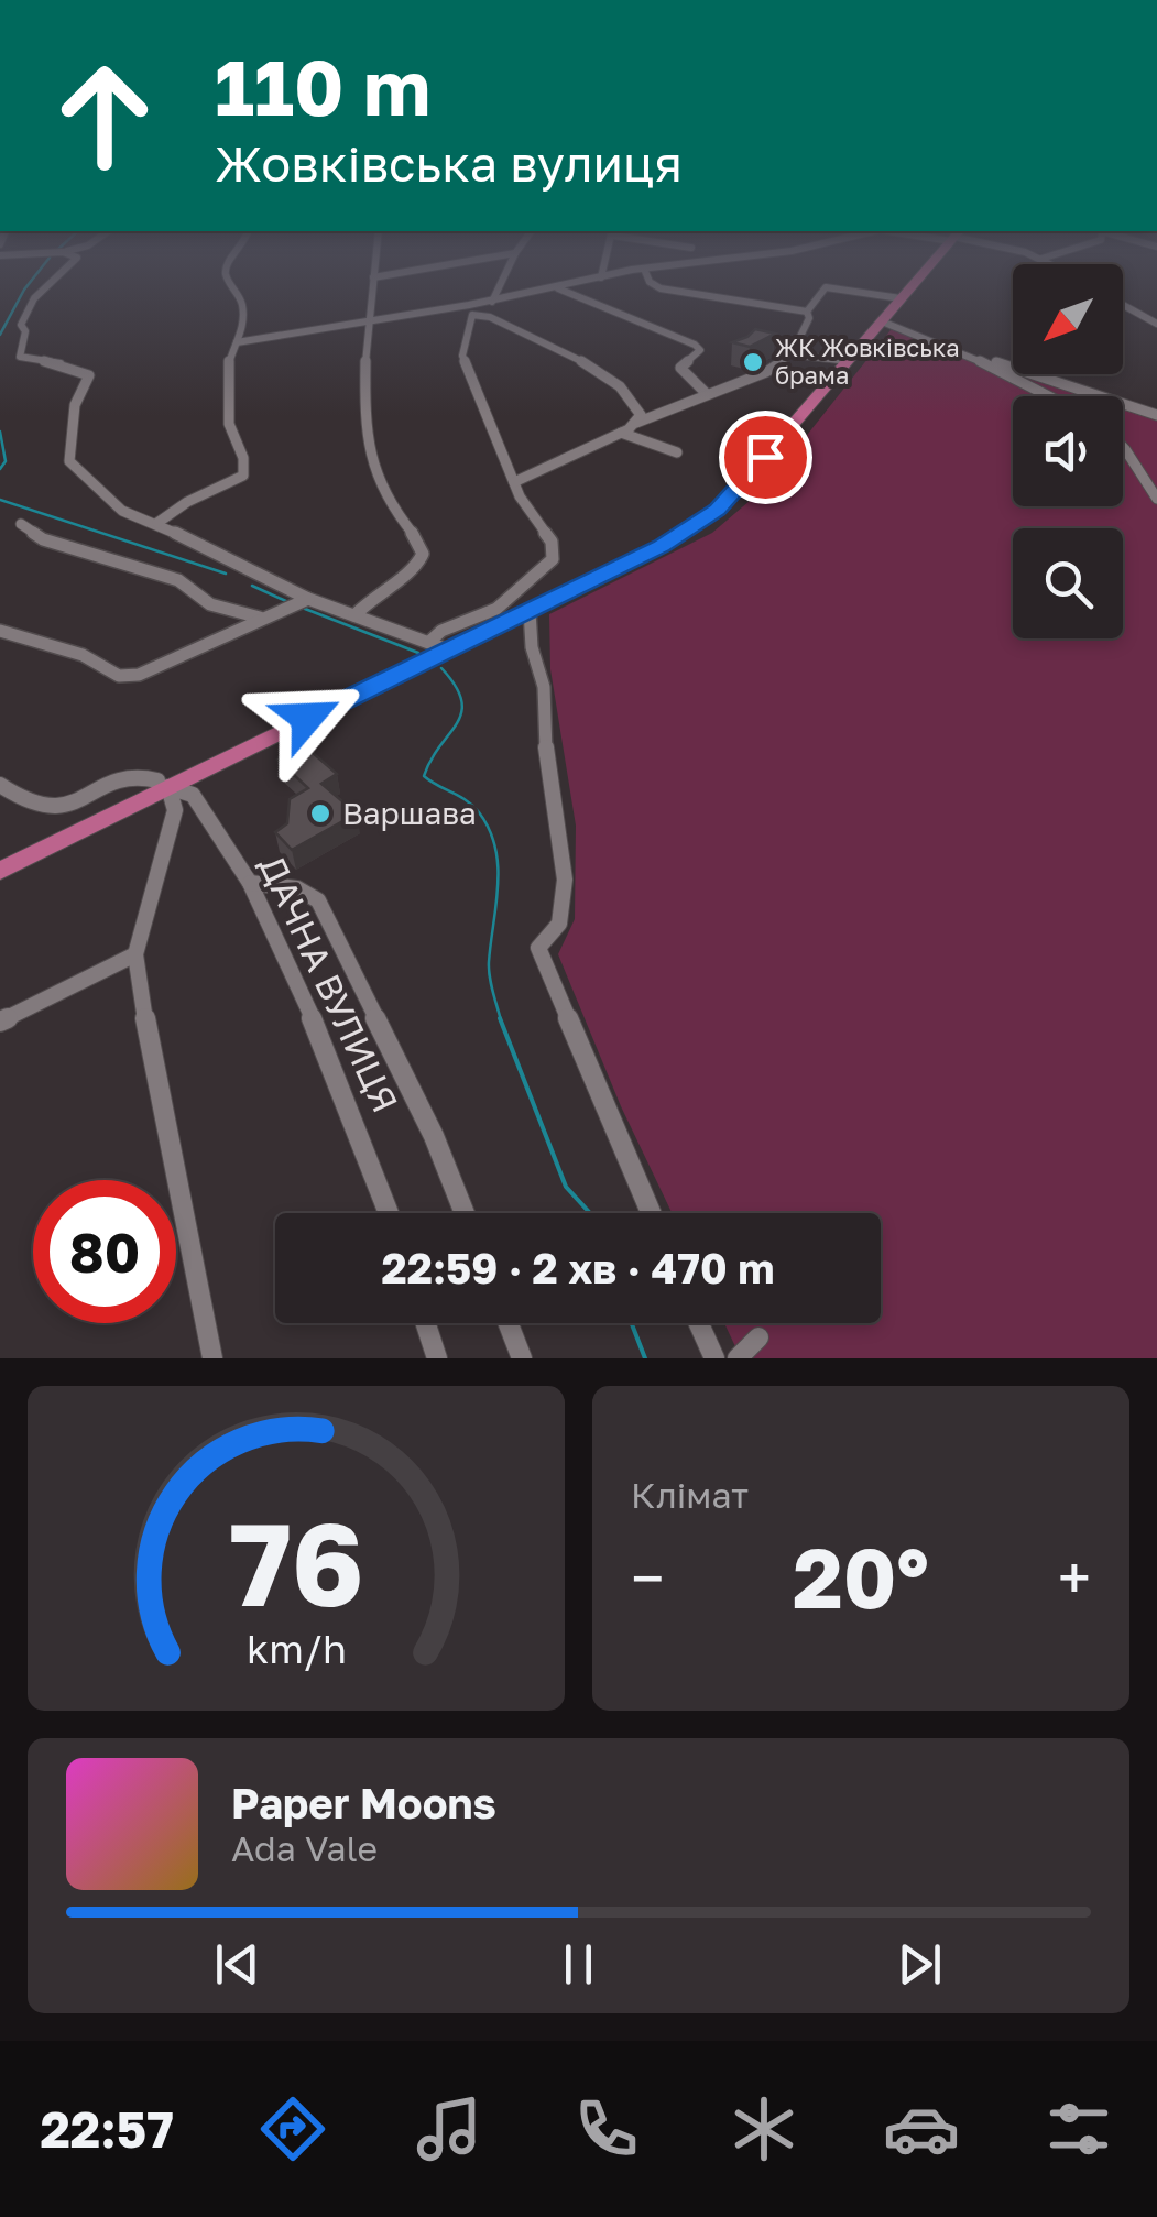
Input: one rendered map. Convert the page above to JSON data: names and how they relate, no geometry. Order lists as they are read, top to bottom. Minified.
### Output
{"streets":{"street":["ДАЧНА ВУЛИЦЯ"]},"places":["ЖК Жовківська брама","Варшава"],"north":"bottom left","page":{"turn":["110 m","Жовківська вулиця"],"limit":"80","trip":"22:59 · 2 хв · 470 m","tile":"Клімат","heat":["−","20°","+"],"song":["Paper Moons","Ada Vale"],"tabs":"22:57","gauge":["76","km/h"]}}
